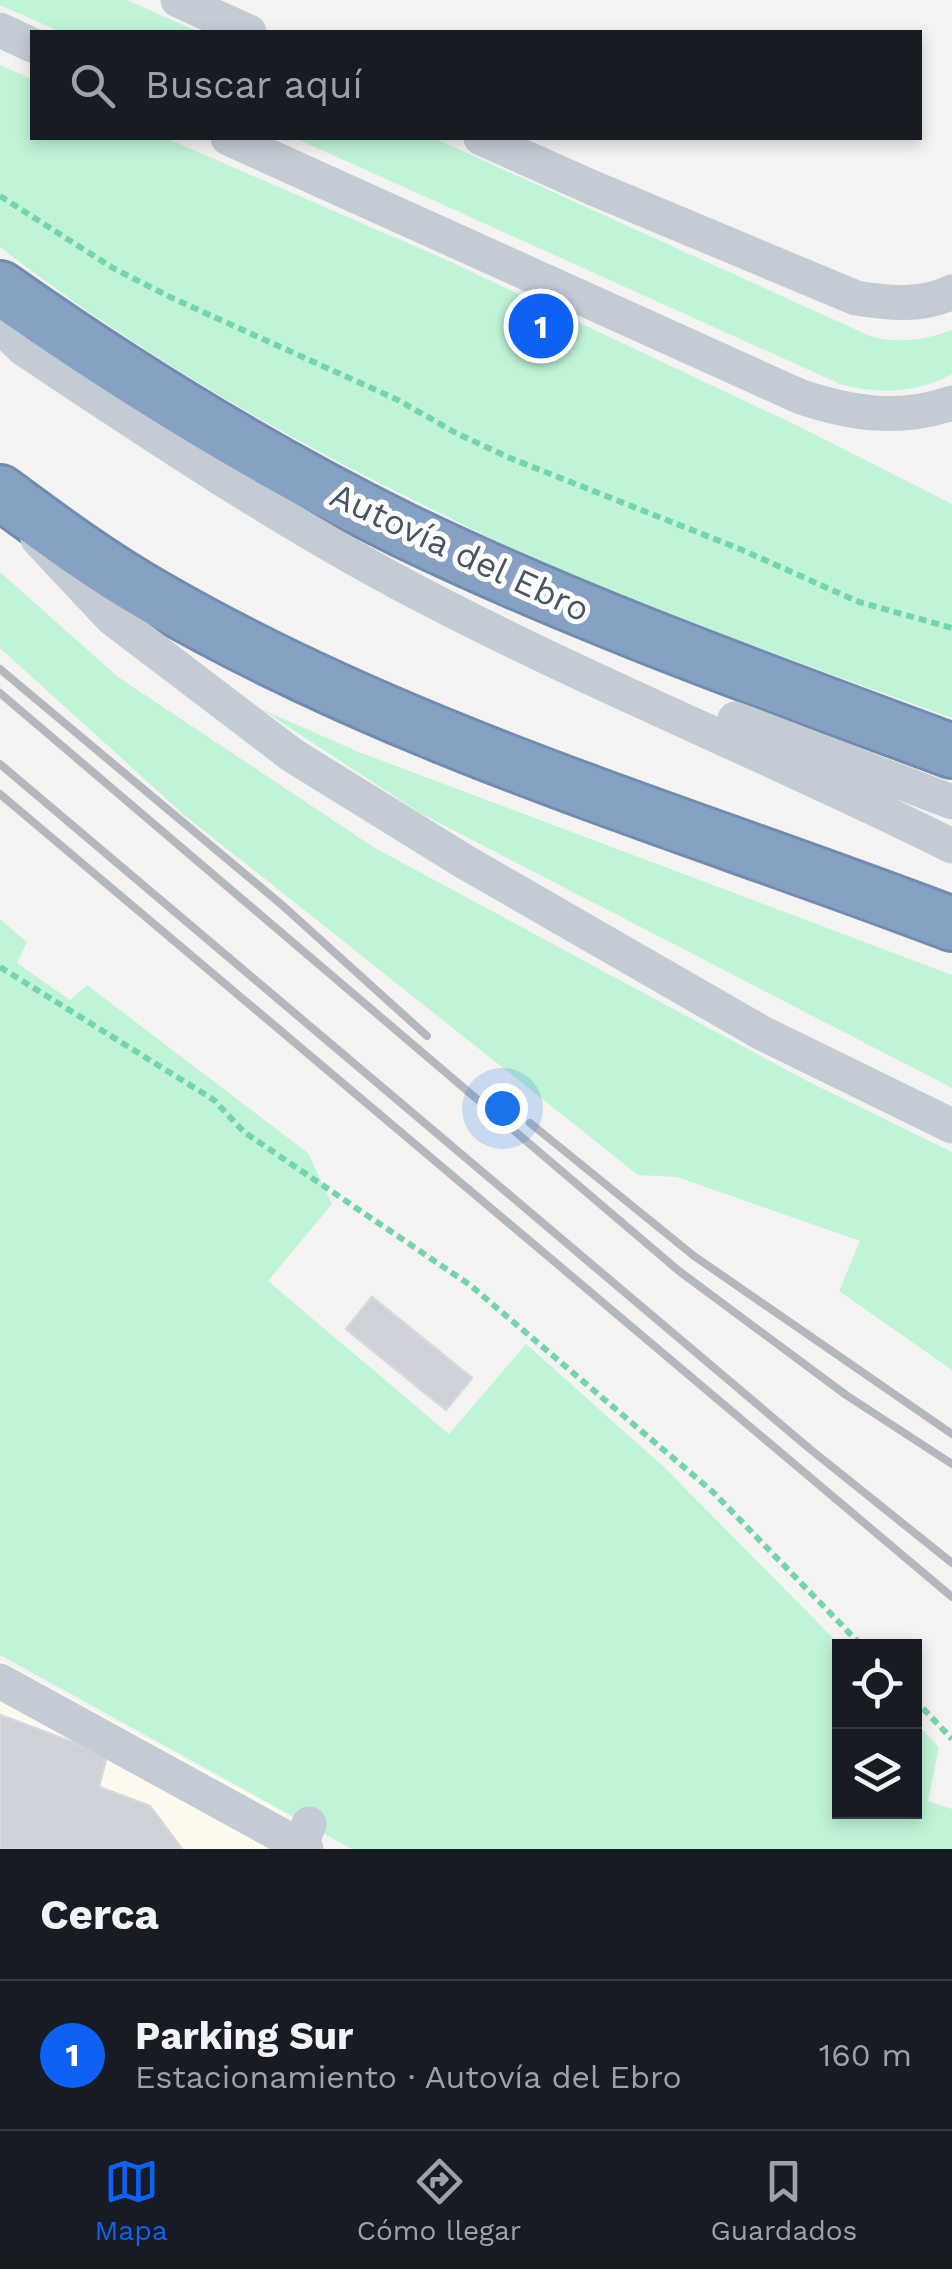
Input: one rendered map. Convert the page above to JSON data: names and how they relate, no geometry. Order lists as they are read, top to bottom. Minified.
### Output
{"streets":{"highway":["Autovía del Ebro"]},"page":{"search":"Buscar aquí","pins":"1","heading":"Cerca","list":[{"mark":"1","name":"Parking Sur","note":"Estacionamiento · Autovía del Ebro","value":"160 m"}],"nav":["Mapa","Cómo llegar","Guardados"]}}
